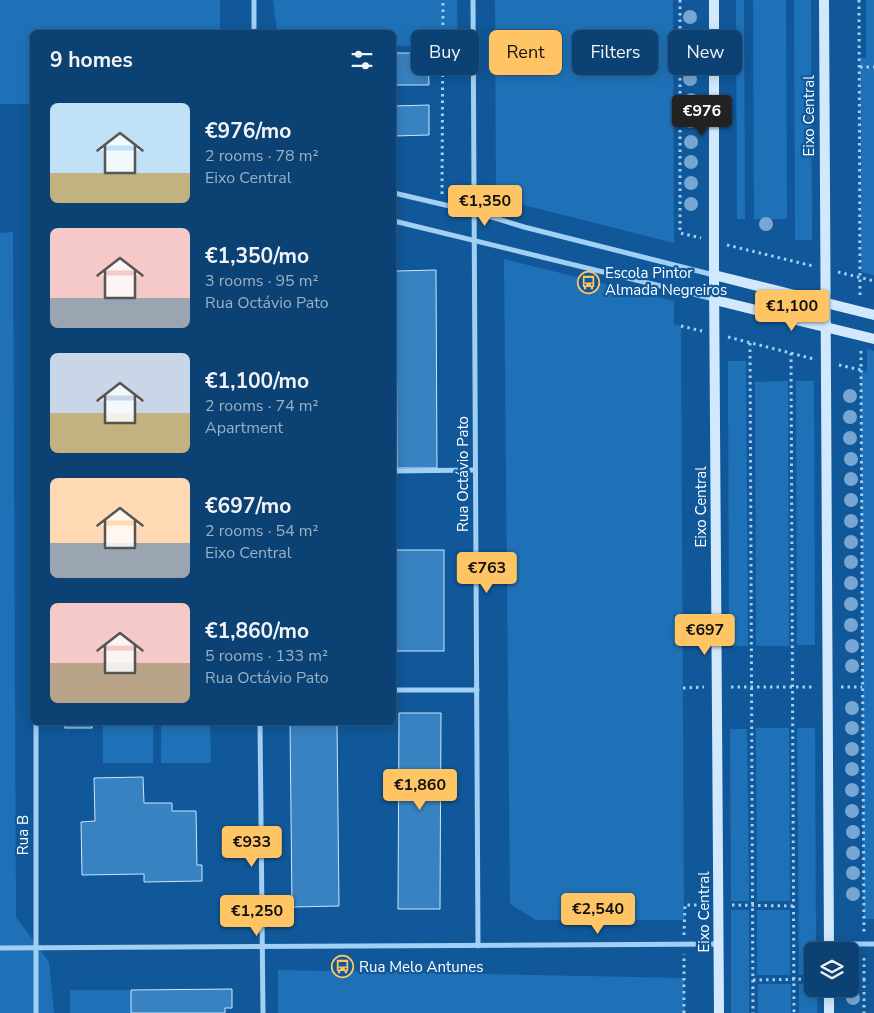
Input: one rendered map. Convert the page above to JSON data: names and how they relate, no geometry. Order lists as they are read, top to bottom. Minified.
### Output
{"streets":{"main road":["Eixo Central"],"street":["Rua Octávio Pato","Rua B"]},"places":{"bus stop":["Escola Pintor Almada Negreiros","Rua Melo Antunes"]},"page":{"chip":["Buy","Rent","Filters","New"],"heading":"9 homes","list":[{"name":"€976/mo","note":"2 rooms · 78 m² · Eixo Central"},{"name":"€1,350/mo","note":"3 rooms · 95 m² · Rua Octávio Pato"},{"name":"€1,100/mo","note":"2 rooms · 74 m² · Apartment"},{"name":"€697/mo","note":"2 rooms · 54 m² · Eixo Central"},{"name":"€1,860/mo","note":"5 rooms · 133 m² · Rua Octávio Pato"}],"price":["€976","€1,350","€1,100","€763","€697","€1,860","€933","€2,540","€1,250"]}}
